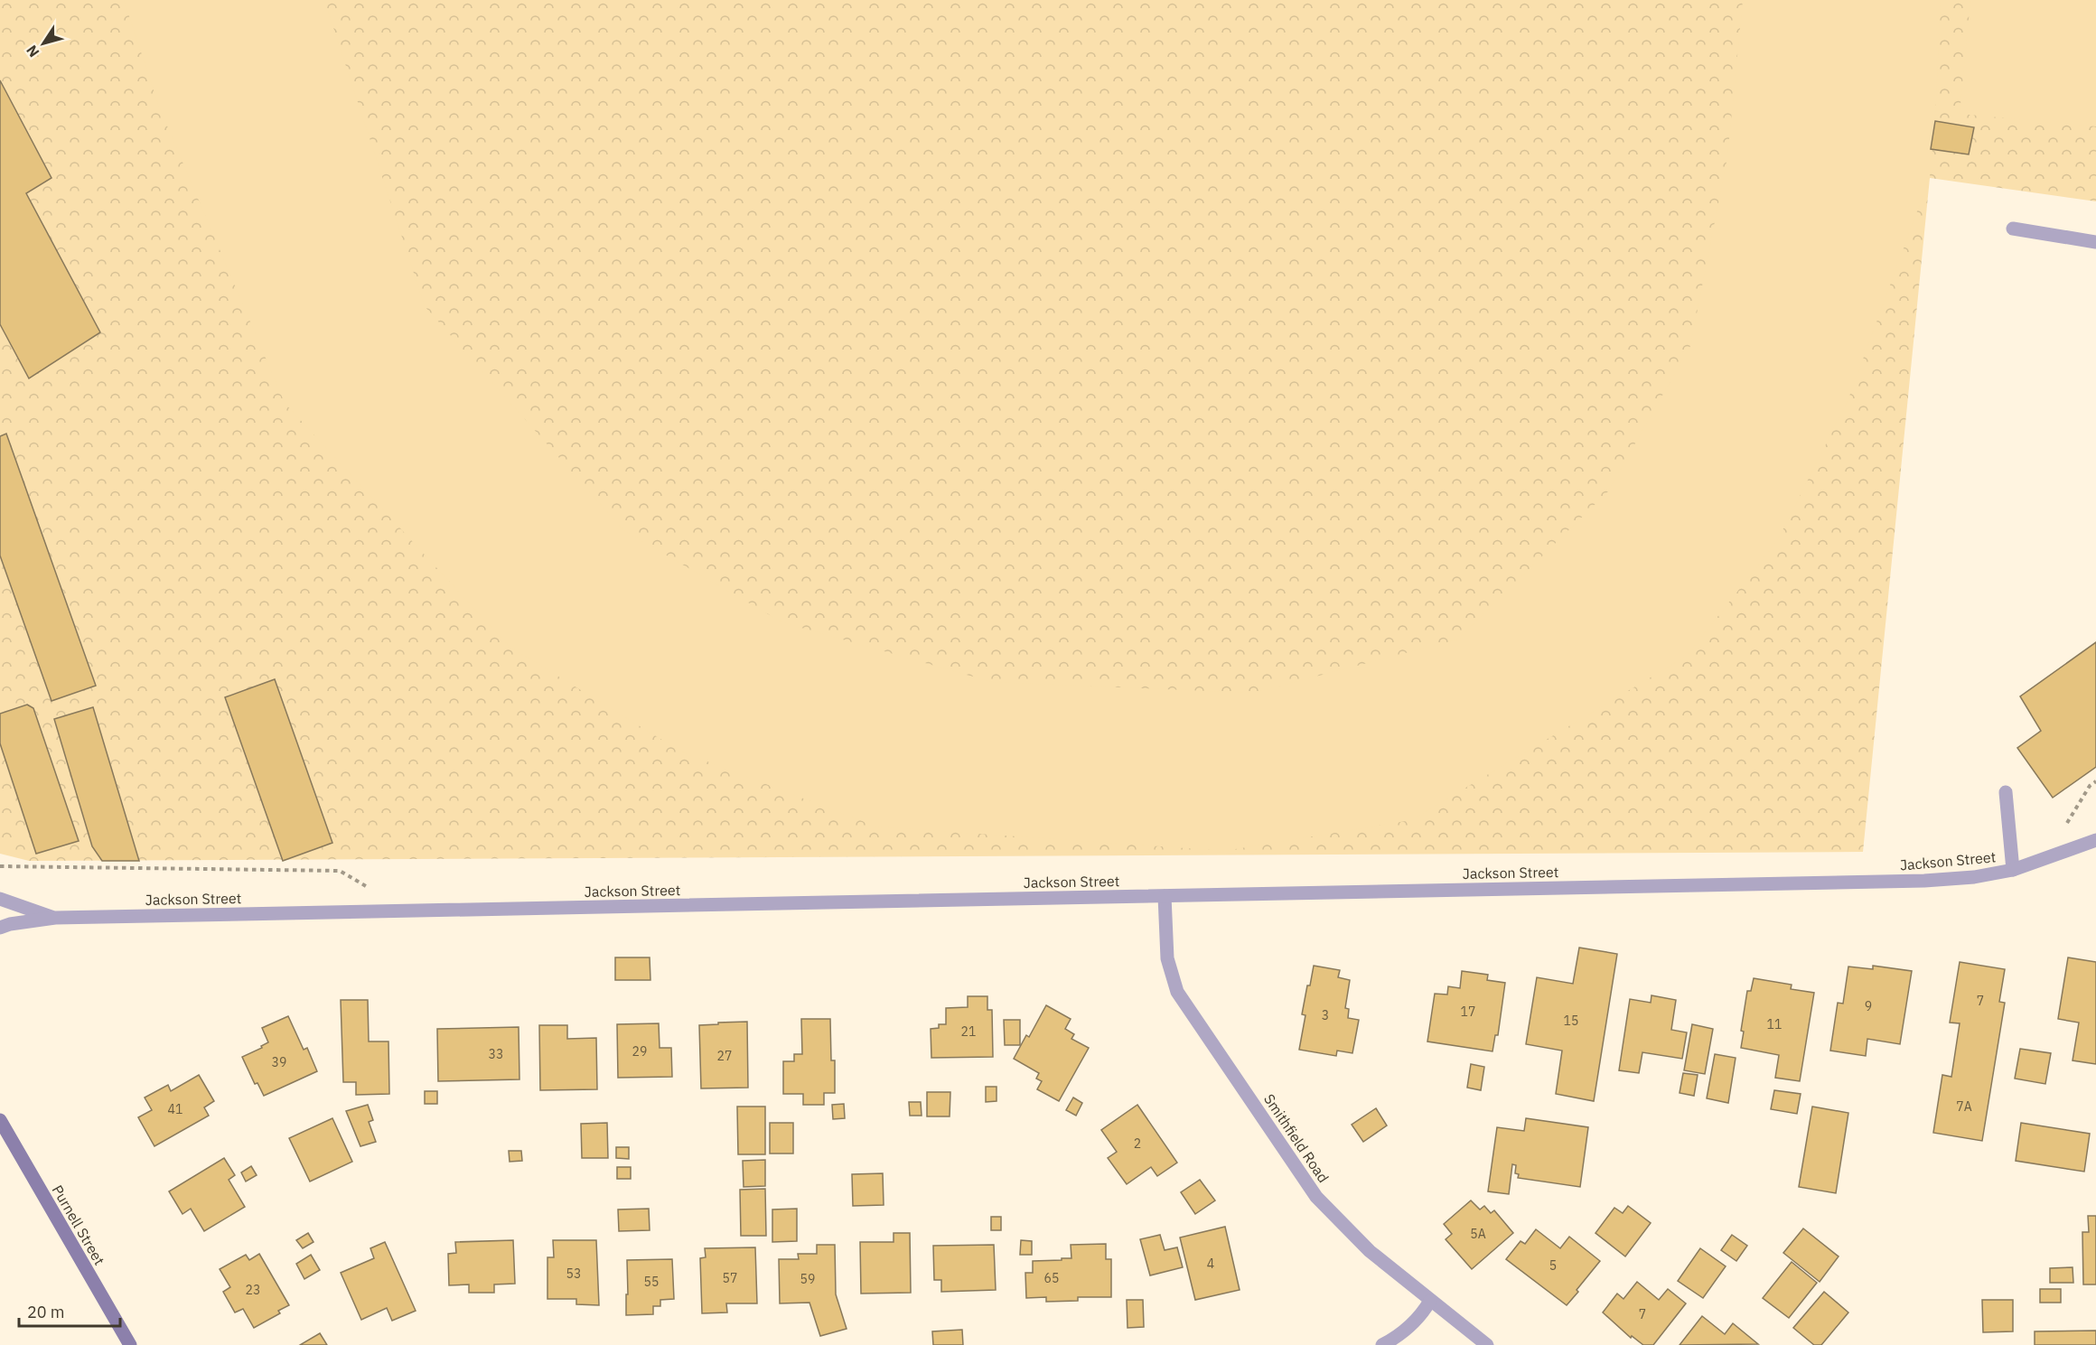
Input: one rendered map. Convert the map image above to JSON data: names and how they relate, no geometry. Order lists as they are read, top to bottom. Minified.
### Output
{"streets":{"main road":["Purnell Street"],"street":["Jackson Street","Smithfield Road"]},"crossings":[["Jackson Street","Smithfield Road"]],"house_numbers":["7","9","17","3","15","11","21","29","33","27","39","7A","41","2","5A","4","5","53","57","65","59","55","23","7"],"scale_bar":"20 m","north":"bottom left"}
